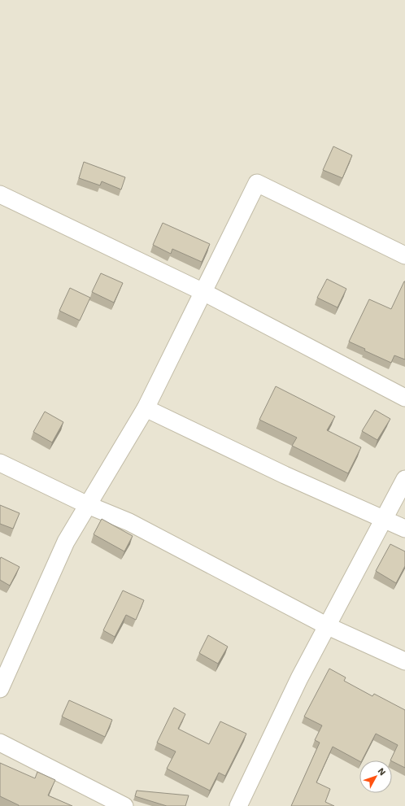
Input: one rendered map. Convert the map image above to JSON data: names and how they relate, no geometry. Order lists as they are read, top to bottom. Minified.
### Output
{"north":"top right"}
